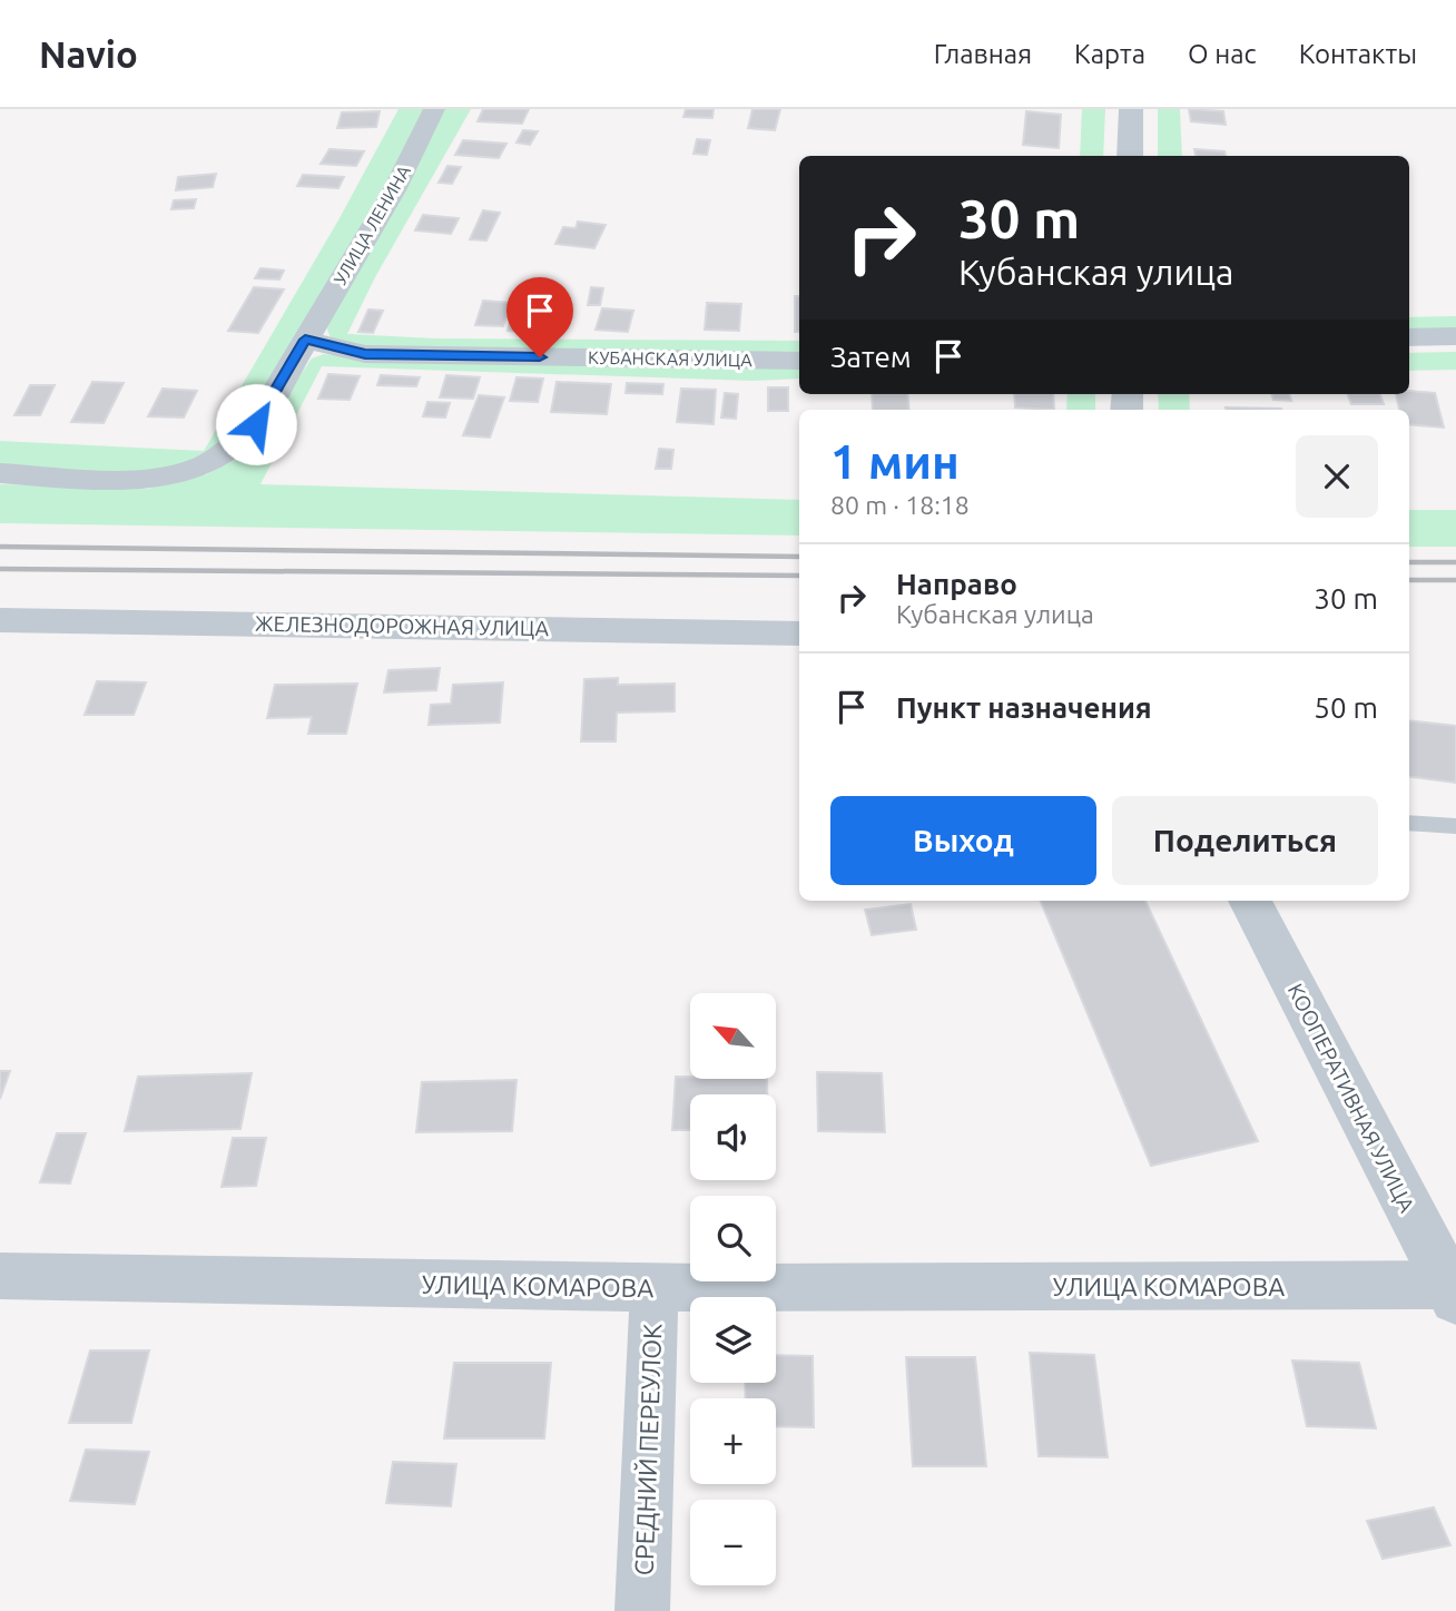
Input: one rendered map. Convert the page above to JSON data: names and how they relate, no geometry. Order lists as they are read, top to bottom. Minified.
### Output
{"streets":{"street":["УЛИЦА ЛЕНИНА","КУБАНСКАЯ УЛИЦА","ЖЕЛЕЗНОДОРОЖНАЯ УЛИЦА","КООПЕРАТИВНАЯ УЛИЦА","УЛИЦА КОМАРОВА","СРЕДНИЙ ПЕРЕУЛОК"]},"crossings":[["УЛИЦА ЛЕНИНА","КУБАНСКАЯ УЛИЦА"],["КООПЕРАТИВНАЯ УЛИЦА","УЛИЦА КОМАРОВА"],["УЛИЦА КОМАРОВА","СРЕДНИЙ ПЕРЕУЛОК"]],"north":"top left","page":{"header":"Navio","nav":["Главная","Карта","О нас","Контакты"],"turn":["30 m","Кубанская улица"],"then":"Затем","heading":["1 мин","80 m · 18:18"],"list":[{"name":"Направо","note":"Кубанская улица","value":"30 m"},{"name":"Пункт назначения","value":"50 m"}],"buttons":["Выход","Поделиться"],"map_buttons":["+","−"]}}
